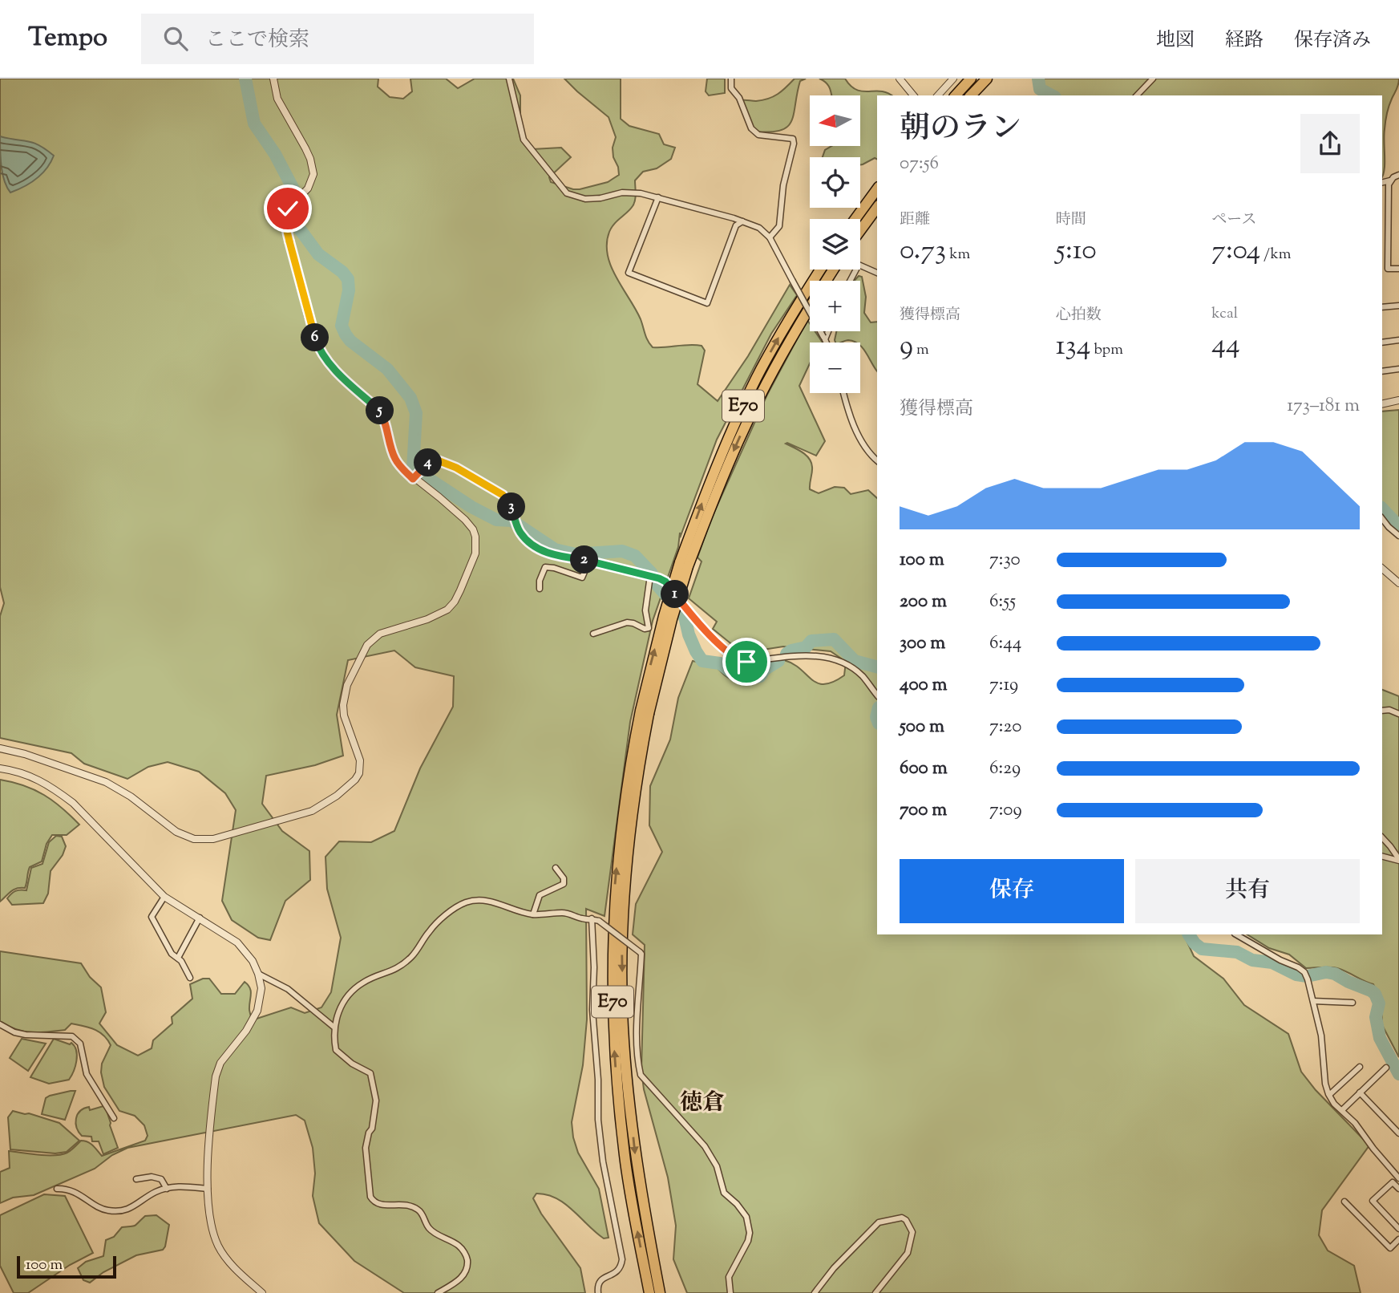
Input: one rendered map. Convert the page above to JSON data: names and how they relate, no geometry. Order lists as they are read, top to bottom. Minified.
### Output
{"streets":{"highway":["E70"]},"districts":["徳倉"],"scale_bar":"100 m","north":"left","page":{"header":"Tempo","search":"ここで検索","nav":["地図","経路","保存済み"],"map_buttons":["+","−"],"heading":["朝のラン","07:56"],"stats":[["距離","0.73 km"],["時間","5:10"],["ペース","7:04 /km"],["獲得標高","9 m"],["心拍数","134 bpm"],["kcal","44"]],"pins":["6","5","4","3","2","1"],"chart":["獲得標高","173–181 m"],"list":[{"name":"100 m","note":"7:30"},{"name":"200 m","note":"6:55"},{"name":"300 m","note":"6:44"},{"name":"400 m","note":"7:19"},{"name":"500 m","note":"7:20"},{"name":"600 m","note":"6:29"},{"name":"700 m","note":"7:09"}],"buttons":["保存","共有"],"scale":"100 m"}}
